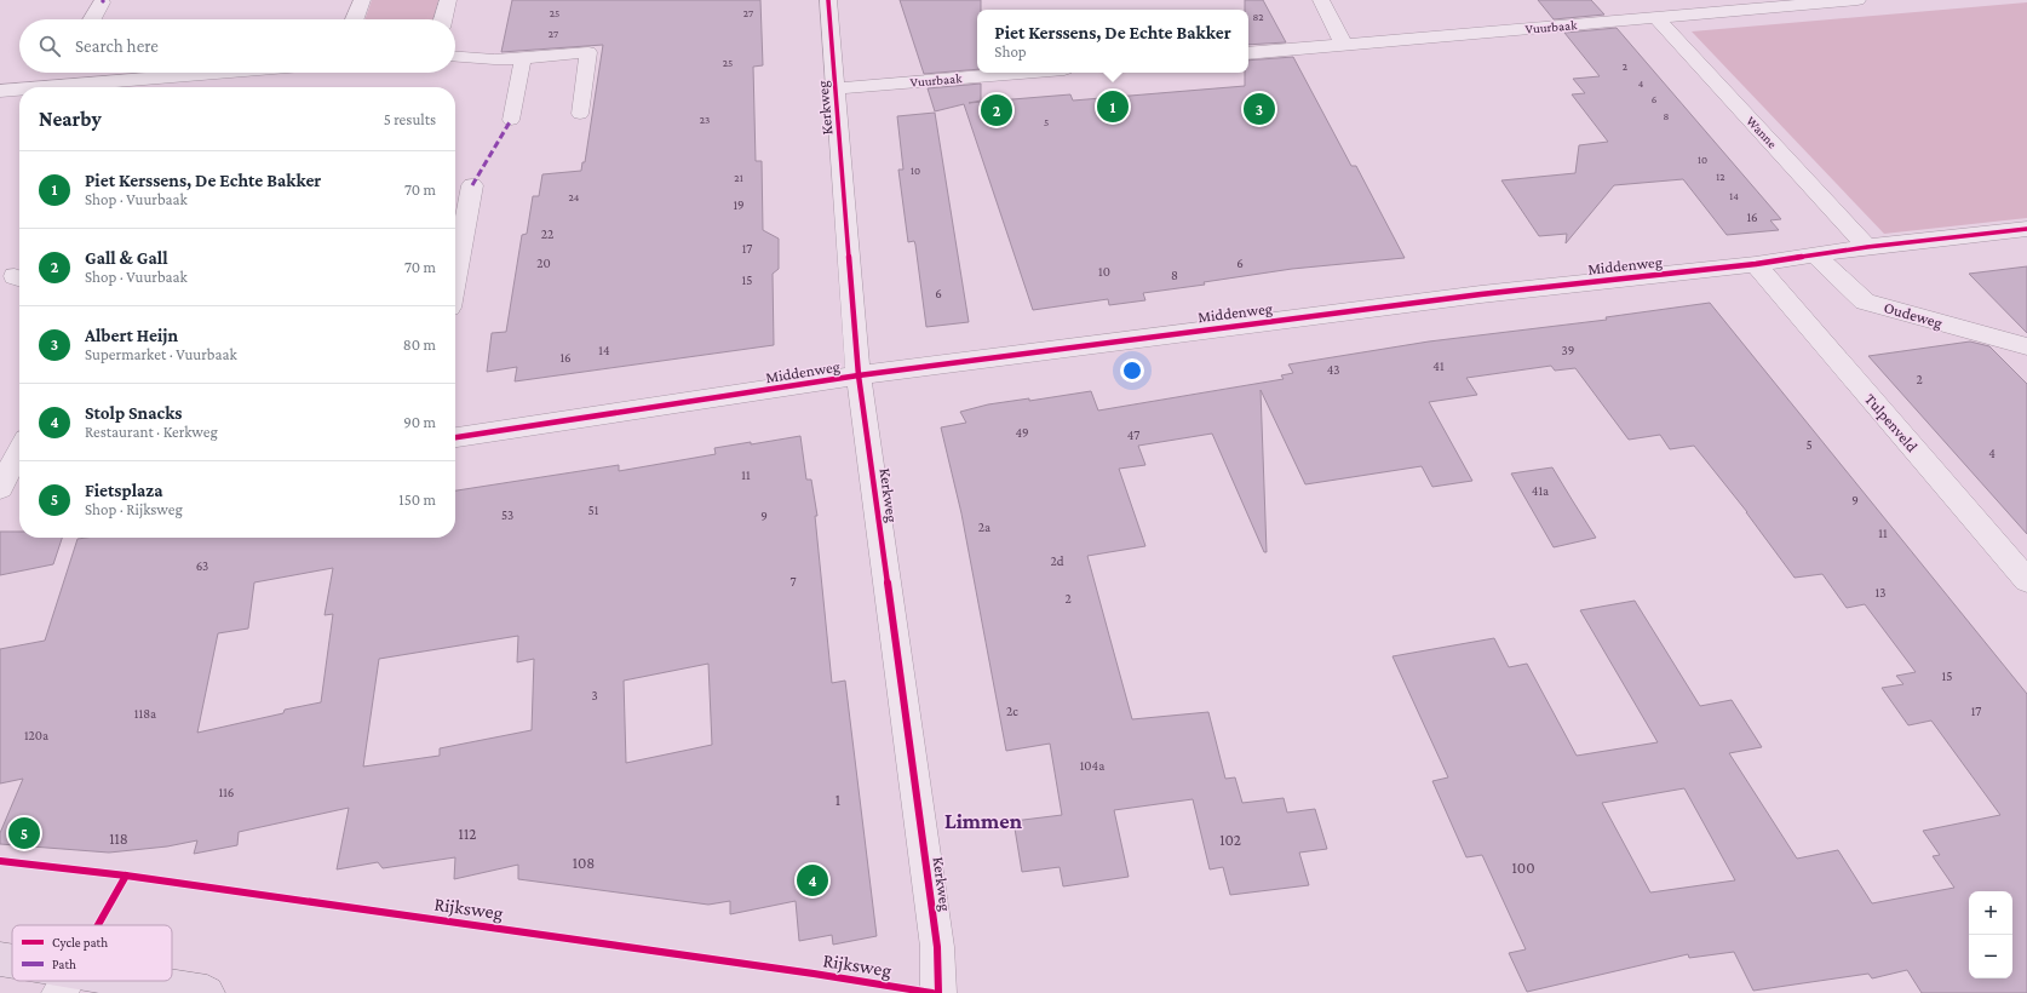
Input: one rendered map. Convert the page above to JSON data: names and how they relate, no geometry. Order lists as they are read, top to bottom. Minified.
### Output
{"streets":{"street":["Vuurbaak","Kerkweg","Wanne","Middenweg","Oudeweg","Tulpenveld"],"cycle path":["Rijksweg"]},"crossings":[["Vuurbaak","Kerkweg"],["Vuurbaak","Wanne"],["Kerkweg","Middenweg"],["Wanne","Middenweg"],["Middenweg","Oudeweg"],["Middenweg","Tulpenveld"]],"districts":["Limmen"],"house_numbers":["25","27","82","27","25","2","4","6","8","23","5","10","10","12","21","14","24","19","16","22","17","20","6","10","8","15","6","14","39","16","41","43","2","49","47","5","4","11","41a","9","51","53","9","2a","11","2d","63","7","13","2","15","3","2c","17","118a","120a","104a","116","1","112","118","102","108","100"],"legend":["Cycle path","Path"],"page":{"popup":["Piet Kerssens, De Echte Bakker","Shop"],"search":"Search here","heading":["Nearby","5 results"],"pins":["1","3","2","5","4"],"list":[{"mark":"1","name":"Piet Kerssens, De Echte Bakker","note":"Shop · Vuurbaak","value":"70 m"},{"mark":"2","name":"Gall & Gall","note":"Shop · Vuurbaak","value":"70 m"},{"mark":"3","name":"Albert Heijn","note":"Supermarket · Vuurbaak","value":"80 m"},{"mark":"4","name":"Stolp Snacks","note":"Restaurant · Kerkweg","value":"90 m"},{"mark":"5","name":"Fietsplaza","note":"Shop · Rijksweg","value":"150 m"}],"map_buttons":["+","−"]}}
